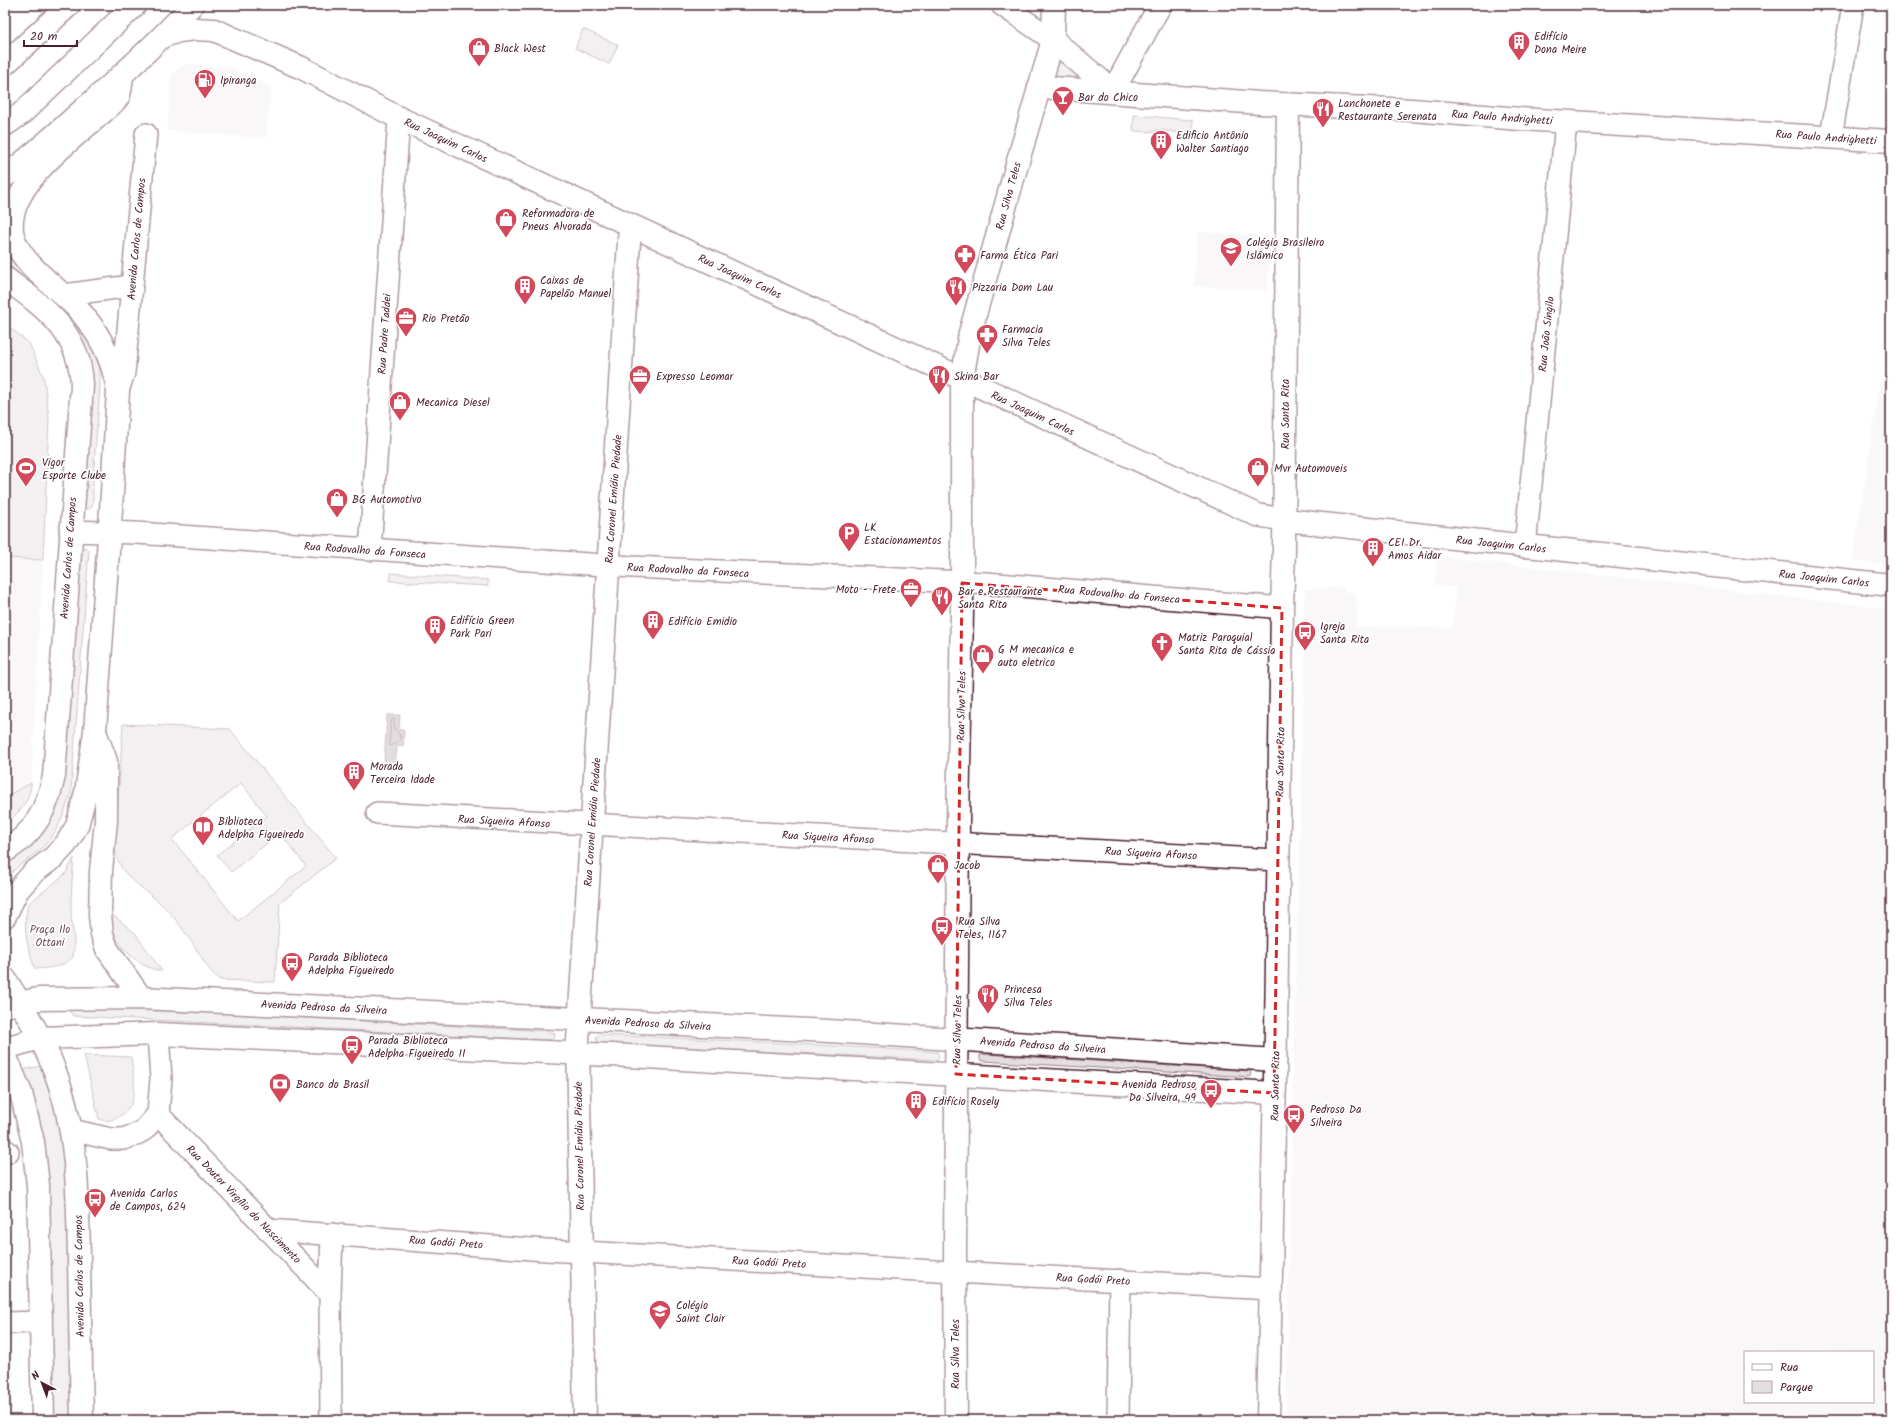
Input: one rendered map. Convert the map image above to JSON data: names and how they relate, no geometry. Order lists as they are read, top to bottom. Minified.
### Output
{"streets":{"main road":["Rua Paulo Andrighetti","Rua Joaquim Carlos","Rua Silva Teles","Avenida Carlos de Campos","Rua Santa Rita","Rua Coronel Emídio Piedade","Avenida Pedroso da Silveira"],"street":["Rua Padre Taddei","Rua João Singilo","Rua Rodovalho da Fonseca","Rua Siqueira Afonso","Rua Doutor Virgílio do Nascimento","Rua Godói Preto"]},"crossings":[["Rua Paulo Andrighetti","Rua Silva Teles"],["Rua Paulo Andrighetti","Rua João Singilo"],["Rua Paulo Andrighetti","Rua Santa Rita"],["Rua Joaquim Carlos","Rua Silva Teles"],["Rua Joaquim Carlos","Rua Padre Taddei"],["Rua Joaquim Carlos","Rua João Singilo"],["Rua Joaquim Carlos","Rua Santa Rita"],["Rua Joaquim Carlos","Rua Coronel Emídio Piedade"],["Rua Silva Teles","Rua Rodovalho da Fonseca"],["Rua Silva Teles","Rua Siqueira Afonso"],["Rua Silva Teles","Avenida Pedroso da Silveira"],["Rua Silva Teles","Rua Godói Preto"],["Avenida Carlos de Campos","Rua Rodovalho da Fonseca"],["Avenida Carlos de Campos","Avenida Pedroso da Silveira"],["Rua Padre Taddei","Rua Rodovalho da Fonseca"],["Rua Santa Rita","Rua Rodovalho da Fonseca"],["Rua Santa Rita","Rua Siqueira Afonso"],["Rua Santa Rita","Avenida Pedroso da Silveira"],["Rua Santa Rita","Rua Godói Preto"],["Rua Coronel Emídio Piedade","Rua Rodovalho da Fonseca"],["Rua Coronel Emídio Piedade","Rua Siqueira Afonso"],["Rua Coronel Emídio Piedade","Avenida Pedroso da Silveira"],["Rua Coronel Emídio Piedade","Rua Godói Preto"],["Rua Doutor Virgílio do Nascimento","Rua Godói Preto"]],"parks":["Praça Ilo Ottani"],"places":{"building":["Edifício Dona Meire","Edificio Antônio Walter Santiago","Caixas de Papelão Manuel","CEI Dr. Amos Aidar","Edifício Emidio","Edifício Green Park Pari","Morada Terceira Idade","Edifício Rosely"],"shop":["Black West","Reformadora de Pneus Alvorada","Mecanica Diesel","Mvr Automoveis","BG Automotivo","G M mecanica e auto eletrico","Jacob"],"fuel station":["Ipiranga"],"bar":["Bar do Chico"],"restaurant":["Lanchonete e Restaurante Serenata","Pizzaria Dom Lau","Skina Bar","Bar e Restaurante Santa Rita","Princesa Silva Teles"],"school or university":["Colégio Brasileiro Islâmico","Colégio Saint Clair"],"pharmacy":["Farma Ética Pari","Farmacia Silva Teles"],"office":["Rio Pretão","Expresso Leomar","Moto - Frete"],"sports":["Vigor Esporte Clube"],"parking":["LK Estacionamentos"],"bus stop":["Igreja Santa Rita","Rua Silva Teles, 1167","Parada Biblioteca Adelpha Figueiredo","Parada Biblioteca Adelpha Figueiredo II","Avenida Pedroso Da Silveira, 49","Pedroso Da Silveira","Avenida Carlos de Campos, 624"],"church":["Matriz Paroquial Santa Rita de Cássia"],"library":["Biblioteca Adelpha Figueiredo"],"bank":["Banco do Brasil"]},"legend":["Rua","Parque"],"scale_bar":"20 m","north":"top left"}
